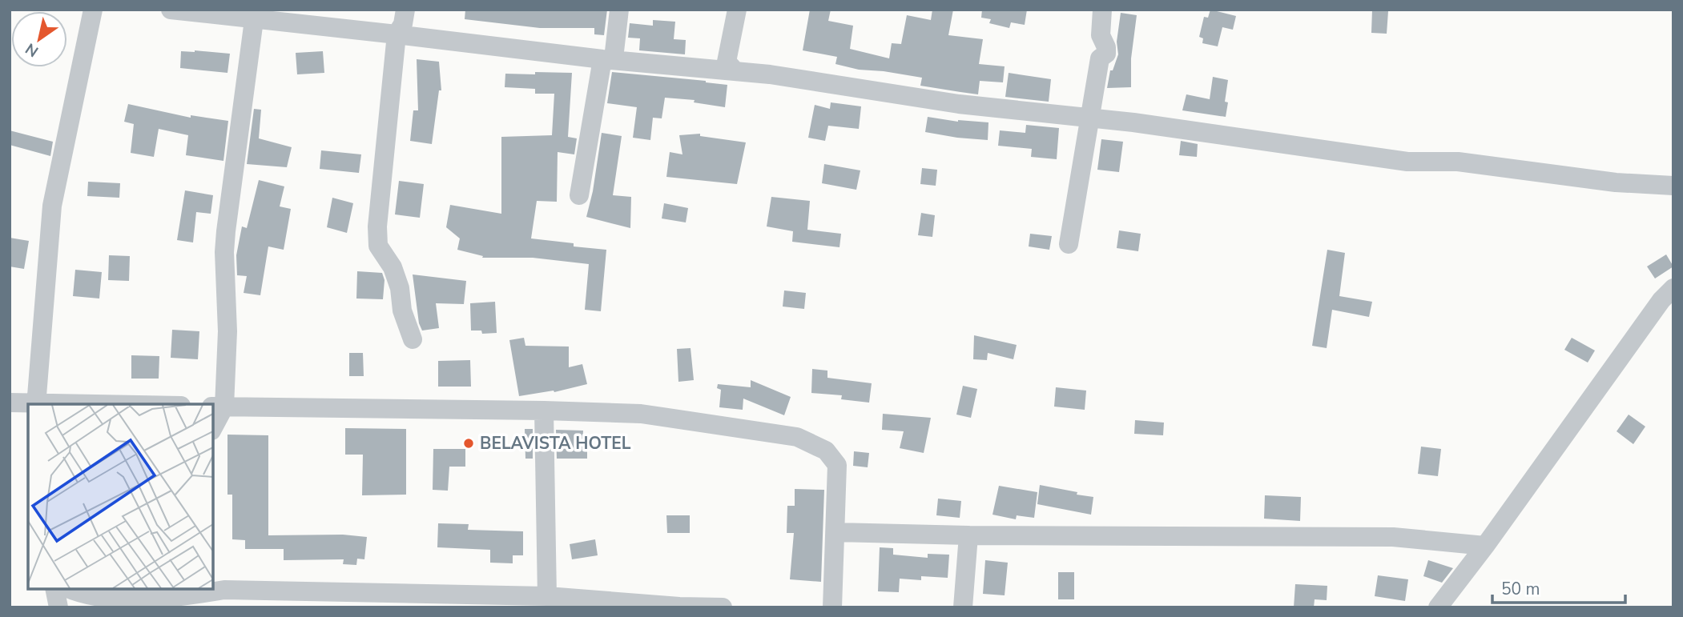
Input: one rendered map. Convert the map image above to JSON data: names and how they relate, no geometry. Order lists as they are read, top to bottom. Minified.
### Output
{"places":["BELAVISTA HOTEL"],"scale_bar":"50 m","north":"bottom left"}
